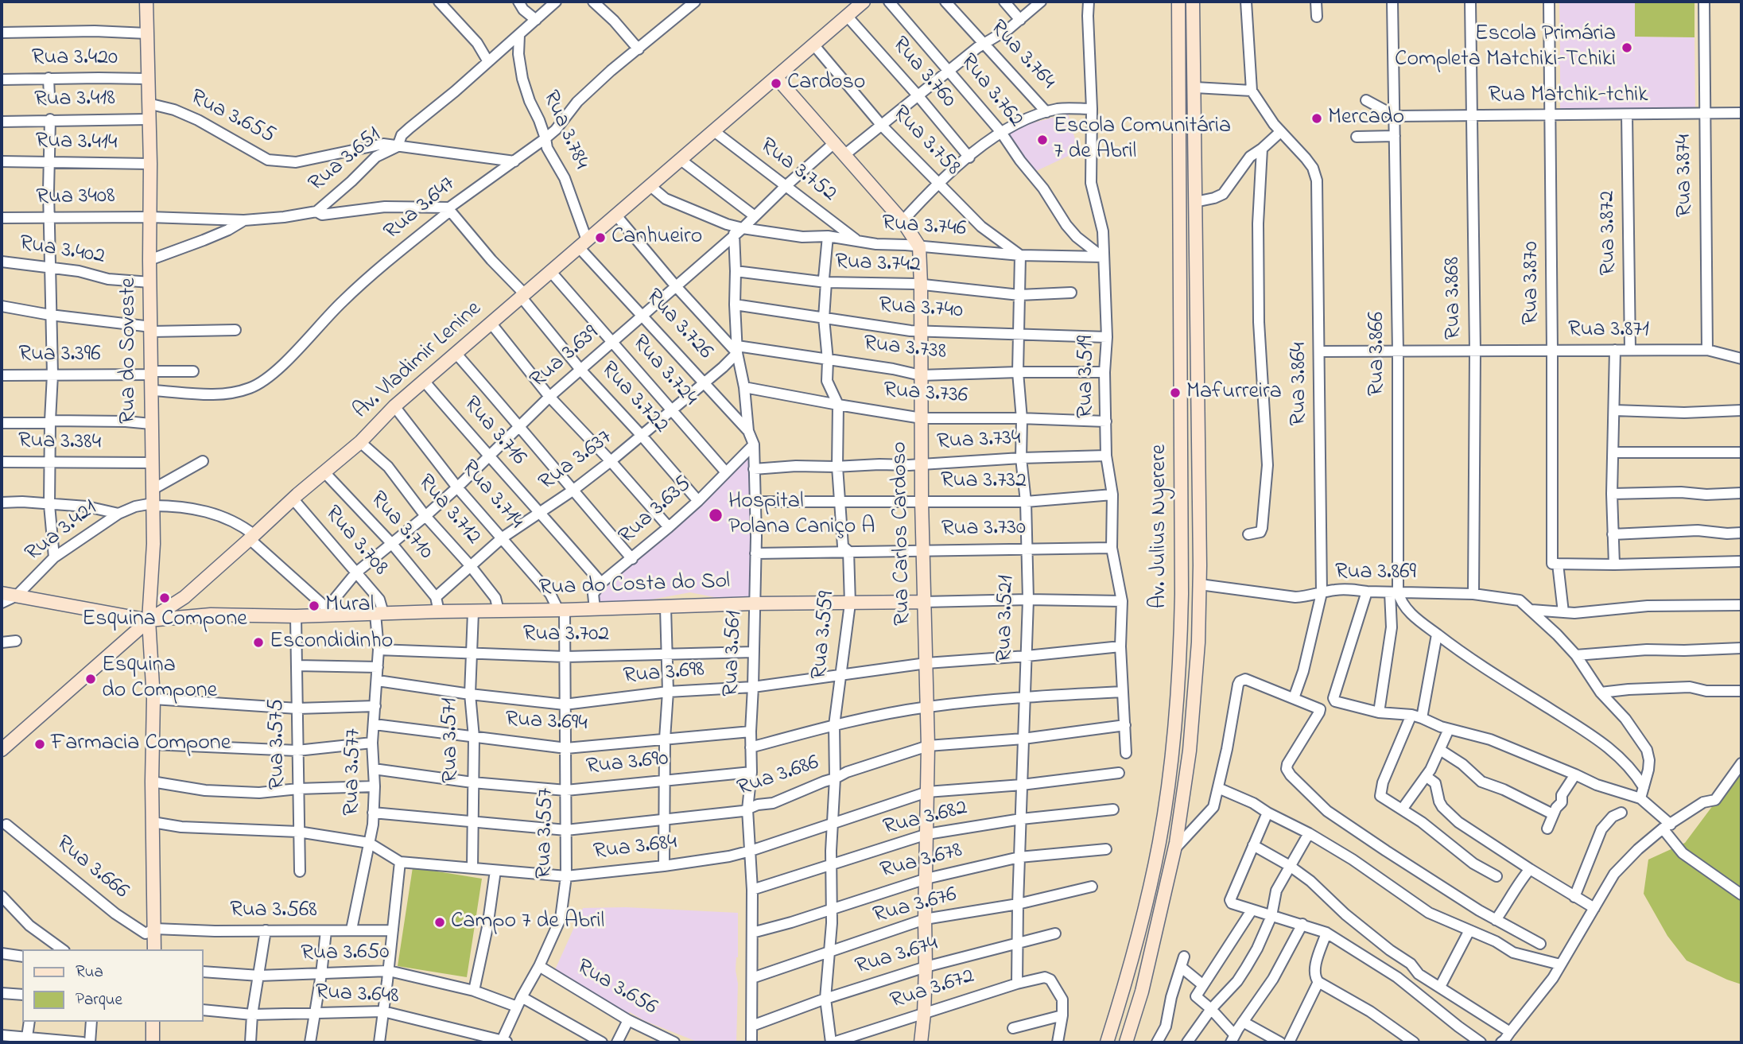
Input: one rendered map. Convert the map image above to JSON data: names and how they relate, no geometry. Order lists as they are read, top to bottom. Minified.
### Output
{"streets":{"main road":["Rua do Soveste","Av. Vladimir Lenine","Av. Julius Nyerere","Rua Carlos Cardoso","Rua do Costa do Sol"],"street":["Rua 3.764","Rua 3.420","Rua 3.760","Rua 3.762","Rua Matchik-tchik","Rua 3.418","Rua 3.655","Rua 3.784","Rua 3.758","Rua 3.414","Rua 3.651","Rua 3.752","Rua 3.874","Rua 3408","Rua 3.647","Rua 3.746","Rua 3.872","Rua 3.402","Rua 3.742","Rua 3.870","Rua 3.868","Rua 3.740","Rua 3.726","Rua 3.871","Rua 3.738","Rua 3.866","Rua 3.396","Rua 3.639","Rua 3.724","Rua 3.519","Rua 3.864","Rua 3.736","Rua 3.722","Rua 3.716","Rua 3.734","Rua 3.384","Rua 3.637","Rua 3.732","Rua 3.714","Rua 3.712","Rua 3.635","Rua 3.710","Rua 3.730","Rua 3.421","Rua 3.708","Rua 3.869","Rua 3.521","Rua 3.702","Rua 3.559","Rua 3.561","Rua 3.698","Rua 3.694","Rua 3.571","Rua 3.575","Rua 3.690","Rua 3.577","Rua 3.686","Rua 3.682","Rua 3.557","Rua 3.684","Rua 3.678","Rua 3.666","Rua 3.676","Rua 3.568","Rua 3.650","Rua 3.674","Rua 3.656","Rua 3.672","Rua 3.648"]},"crossings":[["Rua 3.420","Rua do Soveste"],["Rua 3.760","Av. Vladimir Lenine"],["Rua 3.762","Rua 3.746"],["Rua 3.762","Rua 3.519"],["Rua Matchik-tchik","Rua 3.874"],["Rua Matchik-tchik","Rua 3.872"],["Rua Matchik-tchik","Rua 3.870"],["Rua Matchik-tchik","Rua 3.868"],["Rua Matchik-tchik","Rua 3.866"],["Rua 3.418","Rua do Soveste"],["Rua 3.655","Rua 3.651"],["Rua 3.655","Rua 3.647"],["Rua 3.655","Rua do Soveste"],["Rua 3.784","Rua 3.651"],["Rua 3.784","Rua 3.647"],["Rua 3.784","Rua 3.726"],["Rua 3.784","Av. Vladimir Lenine"],["Rua 3.758","Rua 3.746"],["Rua 3.758","Av. Vladimir Lenine"],["Rua 3.758","Rua 3.521"],["Rua 3.414","Rua do Soveste"],["Rua 3.651","Rua 3408"],["Rua 3.651","Rua do Soveste"],["Rua 3.752","Rua 3.746"],["Rua 3.752","Rua 3.639"],["Rua 3.752","Av. Vladimir Lenine"],["Rua 3.874","Rua 3.871"],["Rua 3408","Rua do Soveste"],["Rua 3.647","Rua do Soveste"],["Rua 3.647","Rua 3.722"],["Rua 3.746","Rua 3.639"],["Rua 3.746","Av. Vladimir Lenine"],["Rua 3.746","Rua 3.519"],["Rua 3.746","Rua Carlos Cardoso"],["Rua 3.746","Rua 3.521"],["Rua 3.746","Rua 3.559"],["Rua 3.872","Rua 3.871"],["Rua 3.402","Rua do Soveste"],["Rua 3.742","Rua Carlos Cardoso"],["Rua 3.742","Rua 3.521"],["Rua 3.742","Rua 3.559"],["Rua 3.742","Rua 3.561"],["Rua 3.870","Rua 3.871"],["Rua 3.868","Rua 3.871"],["Rua 3.868","Rua 3.869"],["Rua 3.740","Rua 3.519"],["Rua 3.740","Rua Carlos Cardoso"],["Rua 3.740","Rua 3.521"],["Rua 3.740","Rua 3.559"],["Rua 3.740","Rua 3.561"],["Rua 3.726","Rua 3.639"],["Rua 3.726","Av. Vladimir Lenine"],["Rua 3.726","Rua 3.637"],["Rua 3.726","Rua 3.561"],["Rua 3.871","Rua 3.866"],["Rua 3.871","Rua 3.864"],["Rua 3.738","Rua 3.519"],["Rua 3.738","Rua 3.637"],["Rua 3.738","Rua Carlos Cardoso"],["Rua 3.738","Rua 3.521"],["Rua 3.738","Rua 3.559"],["Rua 3.738","Rua 3.561"],["Rua do Soveste","Rua 3.396"],["Rua do Soveste","Av. Vladimir Lenine"],["Rua do Soveste","Rua 3.384"],["Rua do Soveste","Rua 3.421"],["Rua do Soveste","Rua do Costa do Sol"],["Rua do Soveste","Rua 3.684"],["Rua do Soveste","Rua 3.666"],["Rua do Soveste","Rua 3.568"],["Rua 3.866","Rua 3.869"],["Rua 3.639","Rua 3.724"],["Rua 3.639","Rua 3.722"],["Rua 3.639","Rua 3.716"],["Rua 3.639","Rua 3.714"],["Rua 3.639","Rua 3.712"],["Rua 3.639","Rua 3.710"],["Rua 3.639","Rua 3.421"],["Rua 3.639","Rua 3.708"],["Rua 3.639","Rua do Costa do Sol"],["Rua 3.639","Rua 3.561"],["Av. Vladimir Lenine","Rua 3.724"],["Av. Vladimir Lenine","Rua 3.722"],["Av. Vladimir Lenine","Rua 3.716"],["Av. Vladimir Lenine","Rua 3.714"],["Av. Vladimir Lenine","Rua 3.712"],["Av. Vladimir Lenine","Rua 3.710"],["Av. Vladimir Lenine","Rua 3.421"],["Av. Vladimir Lenine","Rua 3.708"],["Av. Vladimir Lenine","Rua do Costa do Sol"],["Rua 3.724","Rua 3.637"],["Rua 3.724","Rua 3.635"],["Rua 3.519","Rua 3.736"],["Rua 3.519","Rua 3.734"],["Rua 3.519","Rua 3.732"],["Rua 3.519","Rua 3.730"],["Rua 3.519","Rua do Costa do Sol"],["Rua 3.519","Rua 3.698"],["Rua 3.519","Rua 3.686"],["Rua 3.864","Rua 3.869"],["Rua 3.736","Rua Carlos Cardoso"],["Rua 3.736","Rua 3.521"],["Rua 3.736","Rua 3.559"],["Rua 3.736","Rua 3.561"],["Rua 3.722","Rua 3.637"],["Rua 3.722","Rua 3.635"],["Rua 3.716","Rua 3.637"],["Rua 3.716","Rua 3.635"],["Rua 3.734","Rua Carlos Cardoso"],["Rua 3.734","Rua 3.521"],["Rua 3.734","Rua 3.559"],["Rua 3.734","Rua 3.561"],["Rua 3.637","Rua 3.714"],["Rua 3.637","Rua 3.712"],["Rua 3.637","Rua 3.710"],["Rua 3.637","Rua 3.561"],["Rua 3.732","Rua Carlos Cardoso"],["Rua 3.732","Rua 3.521"],["Rua 3.732","Rua 3.559"],["Rua 3.732","Rua 3.561"],["Rua 3.714","Rua do Costa do Sol"],["Rua 3.714","Rua 3.557"],["Rua 3.712","Rua do Costa do Sol"],["Rua 3.635","Rua 3.561"],["Rua 3.710","Rua do Costa do Sol"],["Av. Julius Nyerere","Rua 3.869"],["Rua 3.730","Rua Carlos Cardoso"],["Rua 3.730","Rua 3.521"],["Rua 3.730","Rua 3.559"],["Rua 3.730","Rua 3.561"],["Rua 3.421","Rua do Costa do Sol"],["Rua Carlos Cardoso","Rua do Costa do Sol"],["Rua Carlos Cardoso","Rua 3.698"],["Rua Carlos Cardoso","Rua 3.686"],["Rua Carlos Cardoso","Rua 3.682"],["Rua Carlos Cardoso","Rua 3.684"],["Rua Carlos Cardoso","Rua 3.678"],["Rua Carlos Cardoso","Rua 3.676"],["Rua Carlos Cardoso","Rua 3.674"],["Rua Carlos Cardoso","Rua 3.672"],["Rua 3.708","Rua do Costa do Sol"],["Rua 3.708","Rua 3.577"],["Rua do Costa do Sol","Rua 3.521"],["Rua do Costa do Sol","Rua 3.559"],["Rua do Costa do Sol","Rua 3.561"],["Rua do Costa do Sol","Rua 3.571"],["Rua do Costa do Sol","Rua 3.575"],["Rua do Costa do Sol","Rua 3.577"],["Rua do Costa do Sol","Rua 3.557"],["Rua 3.521","Rua 3.698"],["Rua 3.521","Rua 3.686"],["Rua 3.521","Rua 3.682"],["Rua 3.521","Rua 3.684"],["Rua 3.521","Rua 3.678"],["Rua 3.521","Rua 3.676"],["Rua 3.521","Rua 3.674"],["Rua 3.521","Rua 3.672"],["Rua 3.702","Rua 3.561"],["Rua 3.702","Rua 3.571"],["Rua 3.702","Rua 3.577"],["Rua 3.702","Rua 3.557"],["Rua 3.559","Rua 3.698"],["Rua 3.559","Rua 3.686"],["Rua 3.559","Rua 3.682"],["Rua 3.559","Rua 3.684"],["Rua 3.559","Rua 3.678"],["Rua 3.559","Rua 3.676"],["Rua 3.559","Rua 3.674"],["Rua 3.559","Rua 3.672"],["Rua 3.561","Rua 3.698"],["Rua 3.561","Rua 3.694"],["Rua 3.561","Rua 3.690"],["Rua 3.561","Rua 3.686"],["Rua 3.561","Rua 3.682"],["Rua 3.561","Rua 3.684"],["Rua 3.561","Rua 3.678"],["Rua 3.561","Rua 3.676"],["Rua 3.561","Rua 3.674"],["Rua 3.698","Rua 3.571"],["Rua 3.698","Rua 3.577"],["Rua 3.698","Rua 3.557"],["Rua 3.694","Rua 3.571"],["Rua 3.694","Rua 3.577"],["Rua 3.694","Rua 3.557"],["Rua 3.571","Rua 3.690"],["Rua 3.571","Rua 3.686"],["Rua 3.571","Rua 3.684"],["Rua 3.575","Rua 3.684"],["Rua 3.690","Rua 3.577"],["Rua 3.690","Rua 3.557"],["Rua 3.577","Rua 3.686"],["Rua 3.577","Rua 3.684"],["Rua 3.577","Rua 3.568"],["Rua 3.686","Rua 3.557"],["Rua 3.557","Rua 3.684"],["Rua 3.557","Rua 3.650"],["Rua 3.557","Rua 3.656"],["Rua 3.557","Rua 3.648"],["Rua 3.666","Rua 3.568"]],"places":["Escola Primária Completa Matchiki-Tchiki","Cardoso","Mercado","Escola Comunitária 7 de Abril","Canhueiro","Mafurreira","Hospital Polana Caniço A","Esquina Compone","Mural","Escondidinho","Esquina do Compone","Farmacia Compone","Campo 7 de Abril"],"legend":["Rua","Parque"]}
